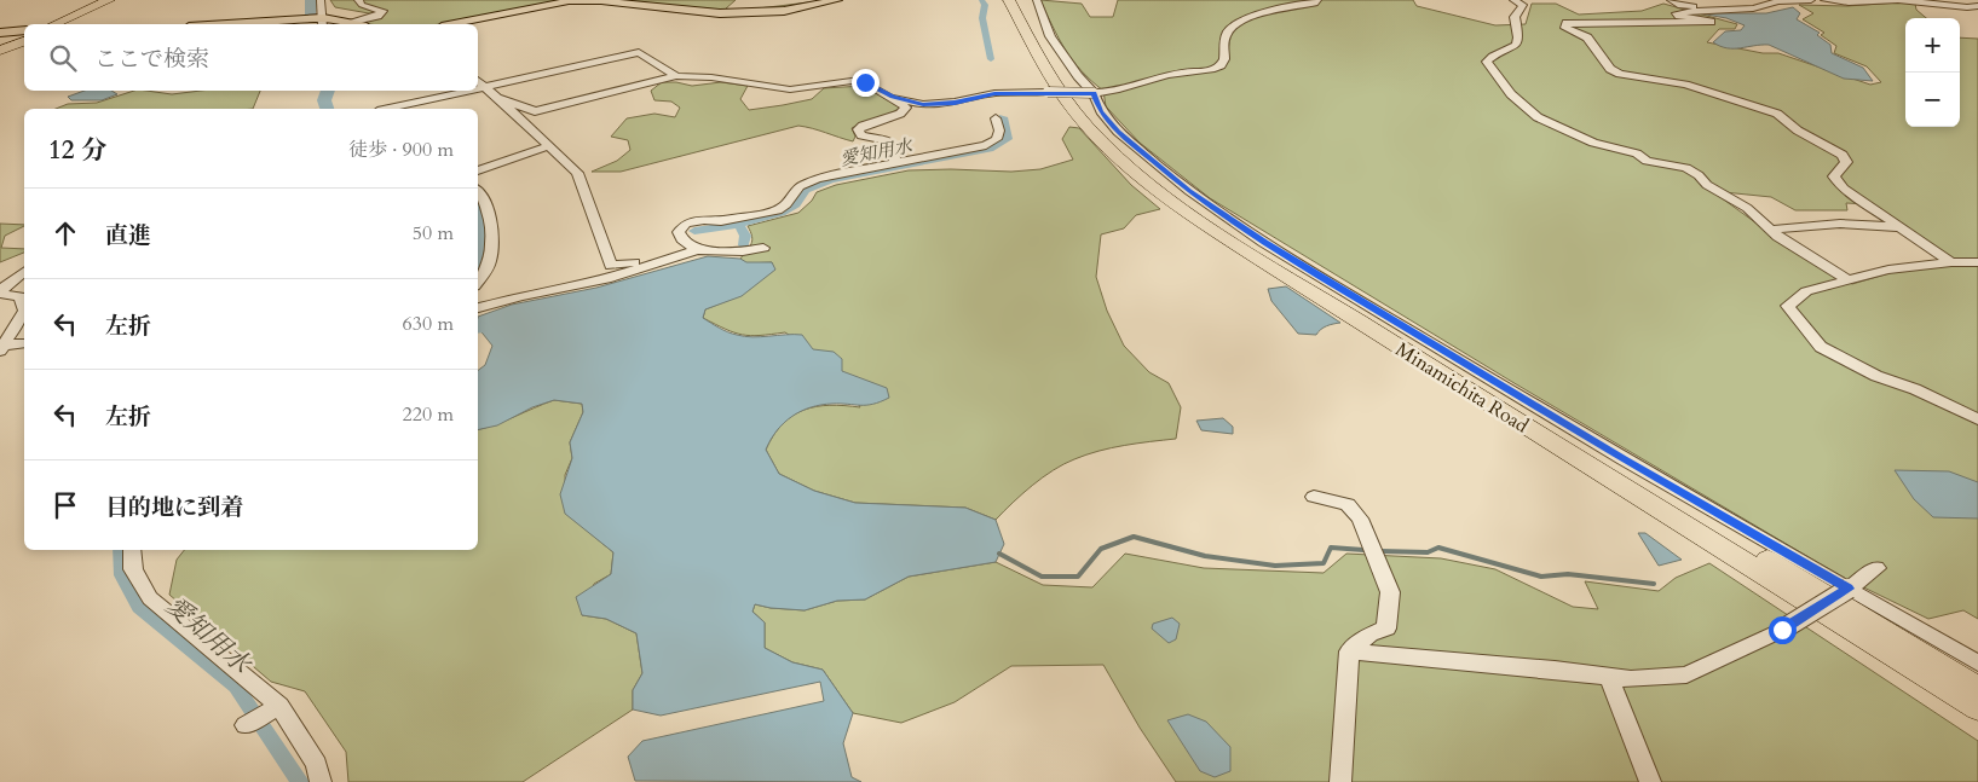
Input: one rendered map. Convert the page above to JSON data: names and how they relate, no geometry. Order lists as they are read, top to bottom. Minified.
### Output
{"streets":{"highway":["Minamichita Road"]},"water":["愛知用水"],"page":{"map_buttons":["+","−"],"search":"ここで検索","heading":["12 分","徒歩 · 900 m"],"list":[["直進","50 m"],["左折","630 m"],["左折","220 m"],"目的地に到着"]}}
